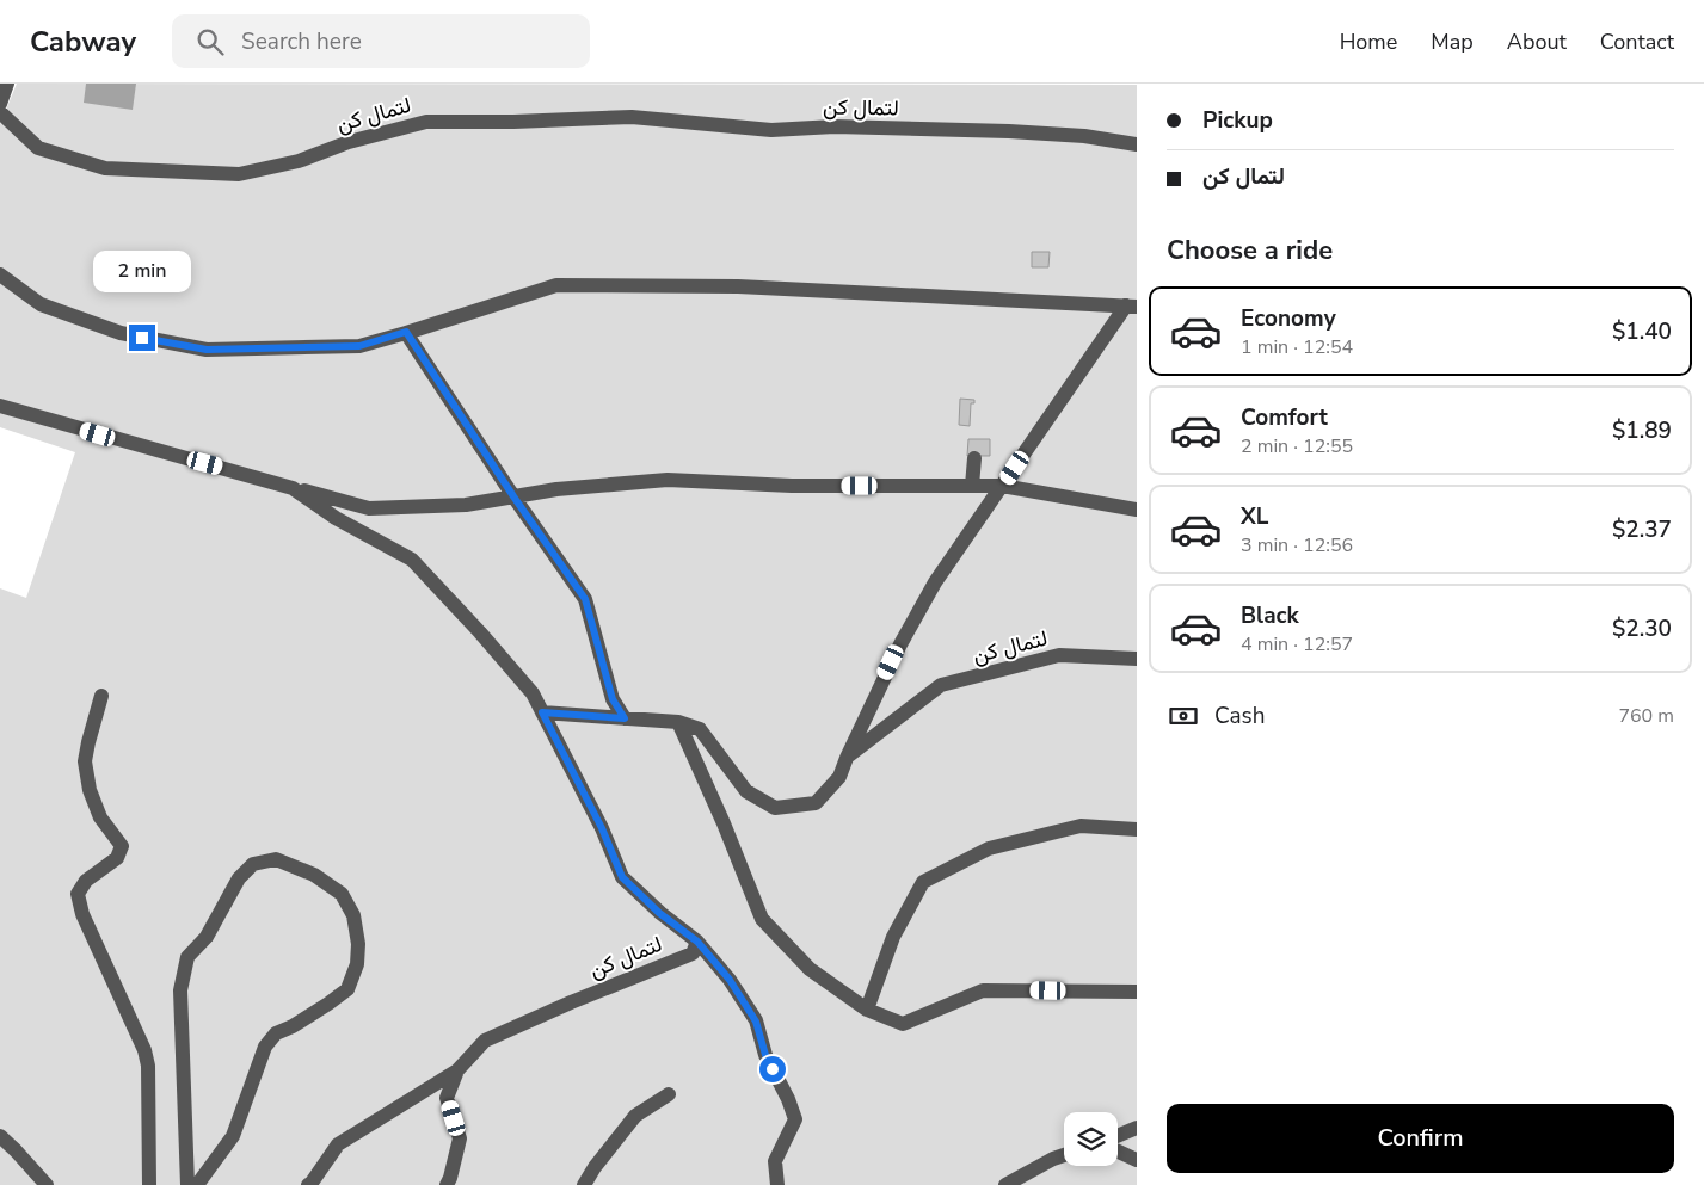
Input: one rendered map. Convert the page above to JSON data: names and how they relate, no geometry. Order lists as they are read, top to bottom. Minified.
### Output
{"streets":{"street":["لتمال کن"]},"page":{"header":"Cabway","search":"Search here","nav":["Home","Map","About","Contact"],"banner":["Pickup","لتمال کن"],"heading":"Choose a ride","bubble":"2 min","list":[{"name":"Economy","note":"1 min · 12:54","value":"$1.40"},{"name":"Comfort","note":"2 min · 12:55","value":"$1.89"},{"name":"XL","note":"3 min · 12:56","value":"$2.37"},{"name":"Black","note":"4 min · 12:57","value":"$2.30"}],"pay":["Cash","760 m"],"buttons":"Confirm"}}
